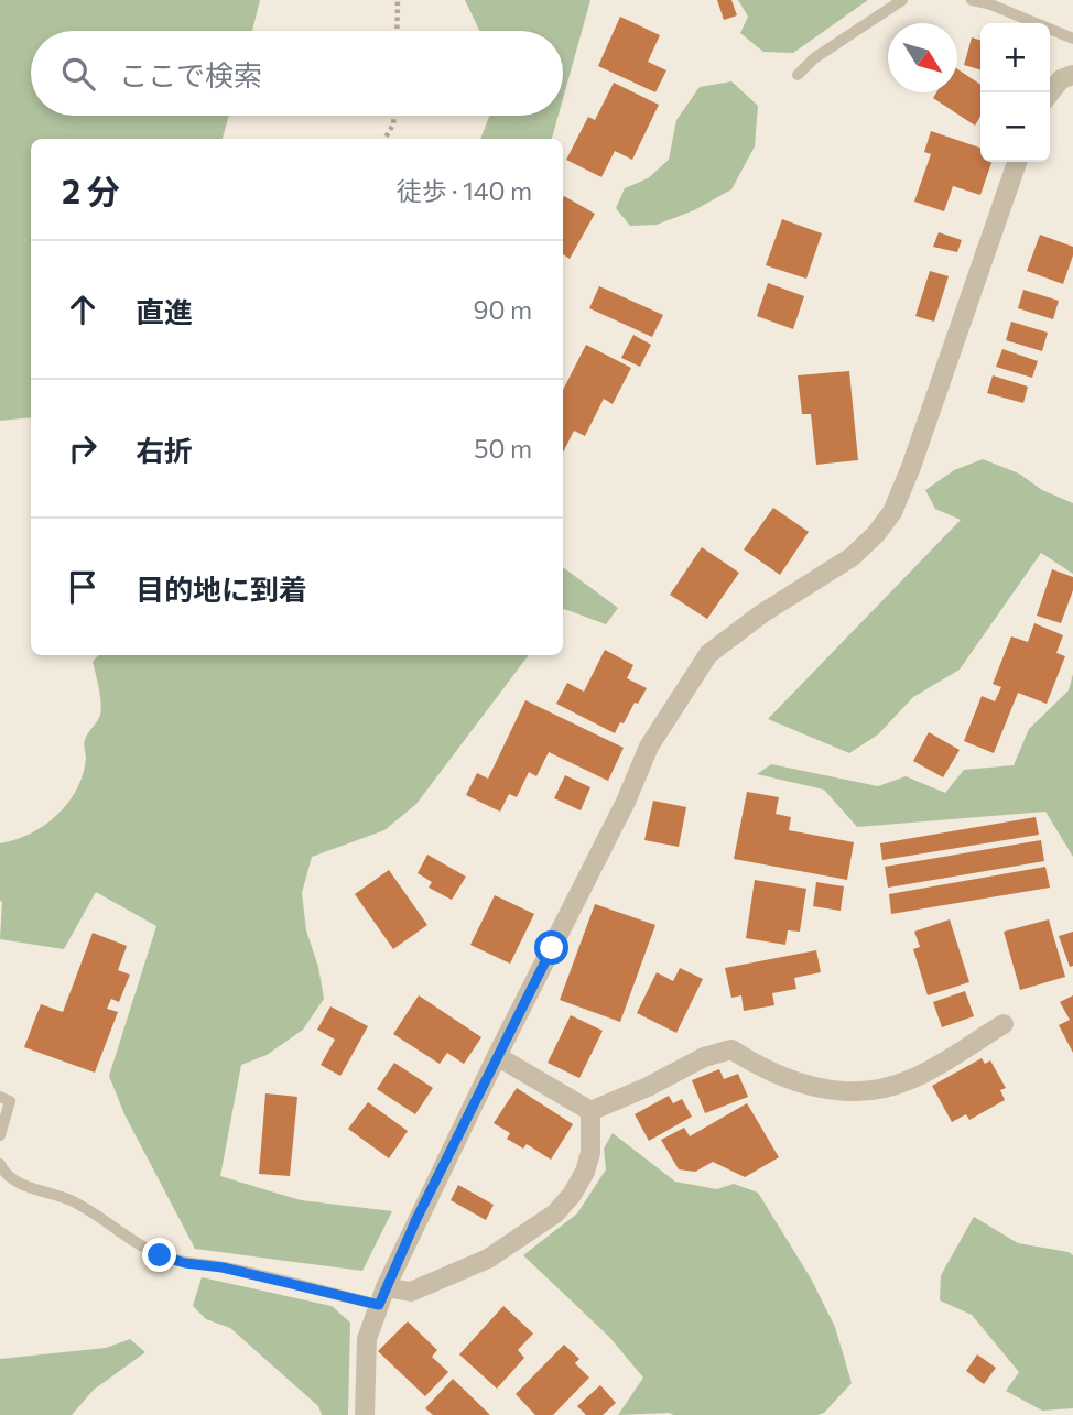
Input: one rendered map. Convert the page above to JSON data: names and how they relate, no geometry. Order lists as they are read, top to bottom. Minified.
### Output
{"north":"bottom right","page":{"map_buttons":["+","−"],"search":"ここで検索","heading":["2 分","徒歩 · 140 m"],"list":[["直進","90 m"],["右折","50 m"],"目的地に到着"]}}
